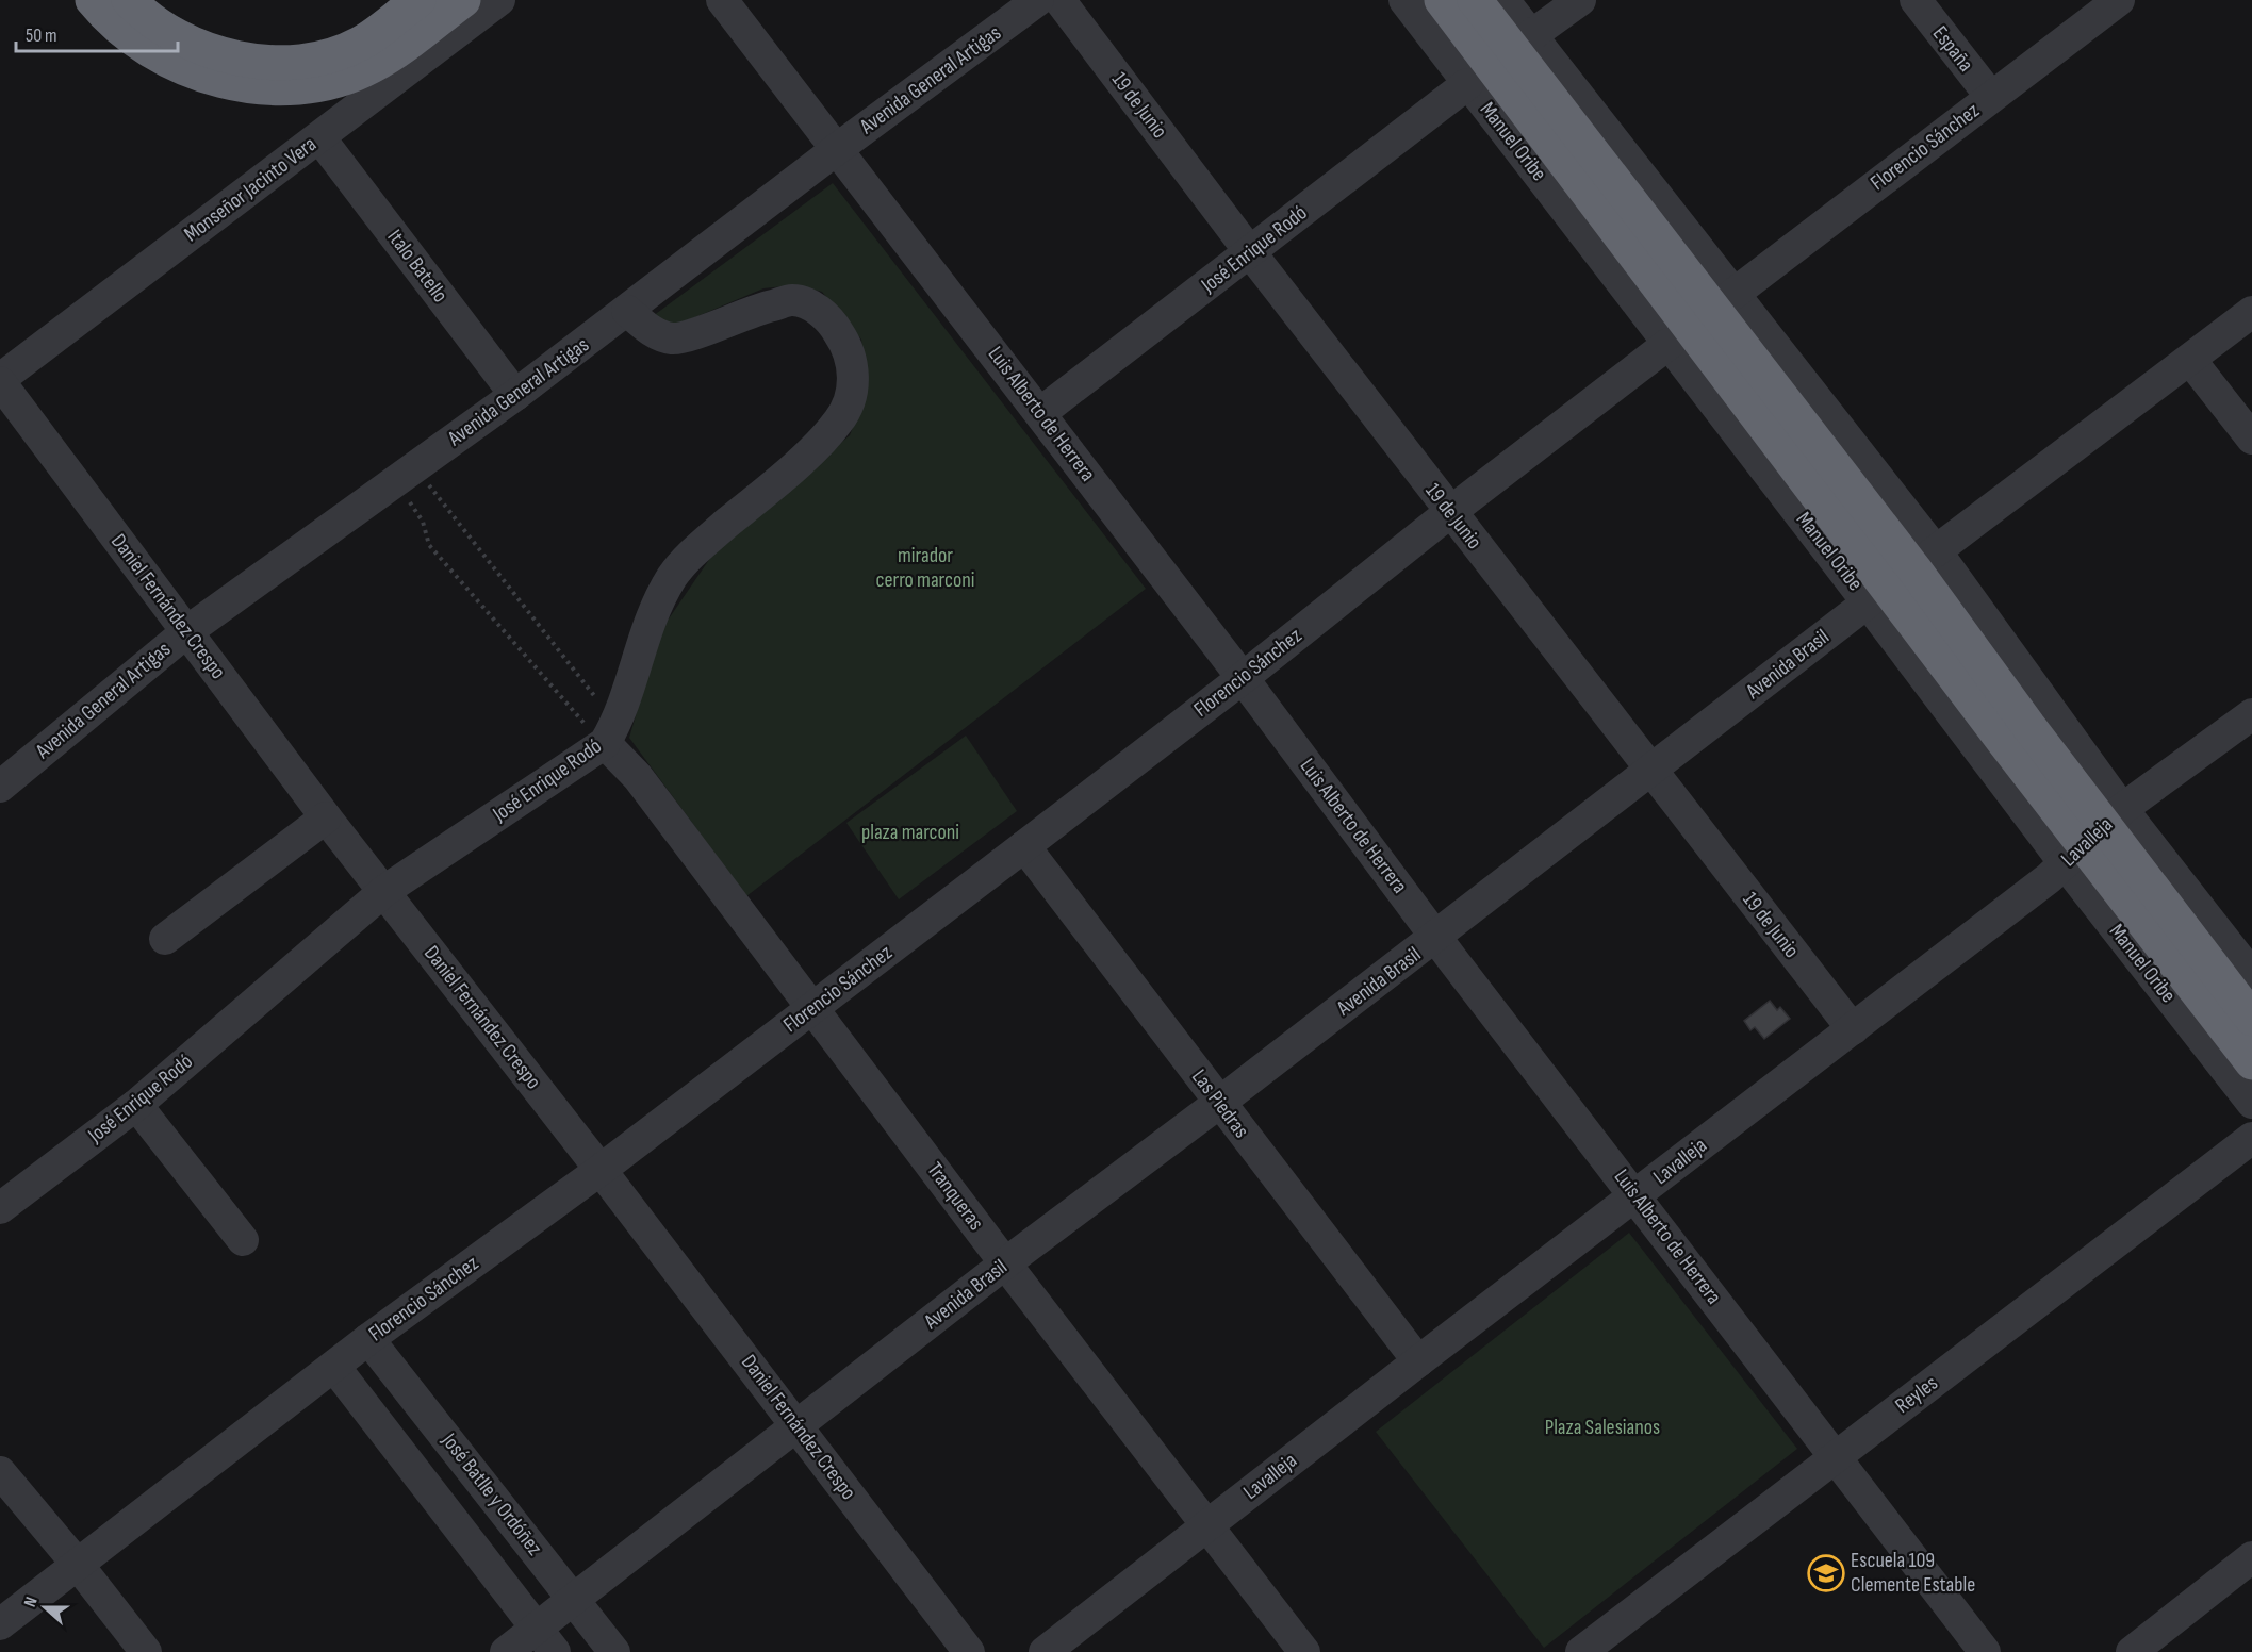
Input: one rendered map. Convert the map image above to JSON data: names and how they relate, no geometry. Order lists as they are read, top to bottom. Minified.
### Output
{"streets":{"highway":["Manuel Oribe"],"street":["España","Avenida General Artigas","19 de Junio","Florencio Sánchez","Monseñor Jacinto Vera","José Enrique Rodó","Italo Batello","Luis Alberto de Herrera","Daniel Fernández Crespo","Avenida Brasil","Lavalleja","Las Piedras","Tranqueras","Reyles","José Batlle y Ordóñez"]},"crossings":[["España","Florencio Sánchez"],["Avenida General Artigas","José Enrique Rodó"],["Avenida General Artigas","Italo Batello"],["Avenida General Artigas","Luis Alberto de Herrera"],["Avenida General Artigas","Daniel Fernández Crespo"],["19 de Junio","Florencio Sánchez"],["19 de Junio","José Enrique Rodó"],["19 de Junio","Avenida Brasil"],["19 de Junio","Lavalleja"],["Manuel Oribe","Florencio Sánchez"],["Manuel Oribe","José Enrique Rodó"],["Manuel Oribe","Avenida Brasil"],["Manuel Oribe","Lavalleja"],["Florencio Sánchez","Luis Alberto de Herrera"],["Florencio Sánchez","Daniel Fernández Crespo"],["Florencio Sánchez","Las Piedras"],["Florencio Sánchez","Tranqueras"],["Florencio Sánchez","José Batlle y Ordóñez"],["Monseñor Jacinto Vera","Italo Batello"],["Monseñor Jacinto Vera","Daniel Fernández Crespo"],["José Enrique Rodó","Luis Alberto de Herrera"],["José Enrique Rodó","Daniel Fernández Crespo"],["José Enrique Rodó","Tranqueras"],["Luis Alberto de Herrera","Avenida Brasil"],["Luis Alberto de Herrera","Lavalleja"],["Luis Alberto de Herrera","Reyles"],["Daniel Fernández Crespo","Avenida Brasil"],["Avenida Brasil","Las Piedras"],["Avenida Brasil","Tranqueras"],["Avenida Brasil","José Batlle y Ordóñez"],["Lavalleja","Las Piedras"],["Lavalleja","Tranqueras"]],"parks":["mirador cerro marconi","plaza marconi","Plaza Salesianos"],"places":{"school or university":["Escuela 109 Clemente Estable"]},"scale_bar":"50 m","north":"left"}
